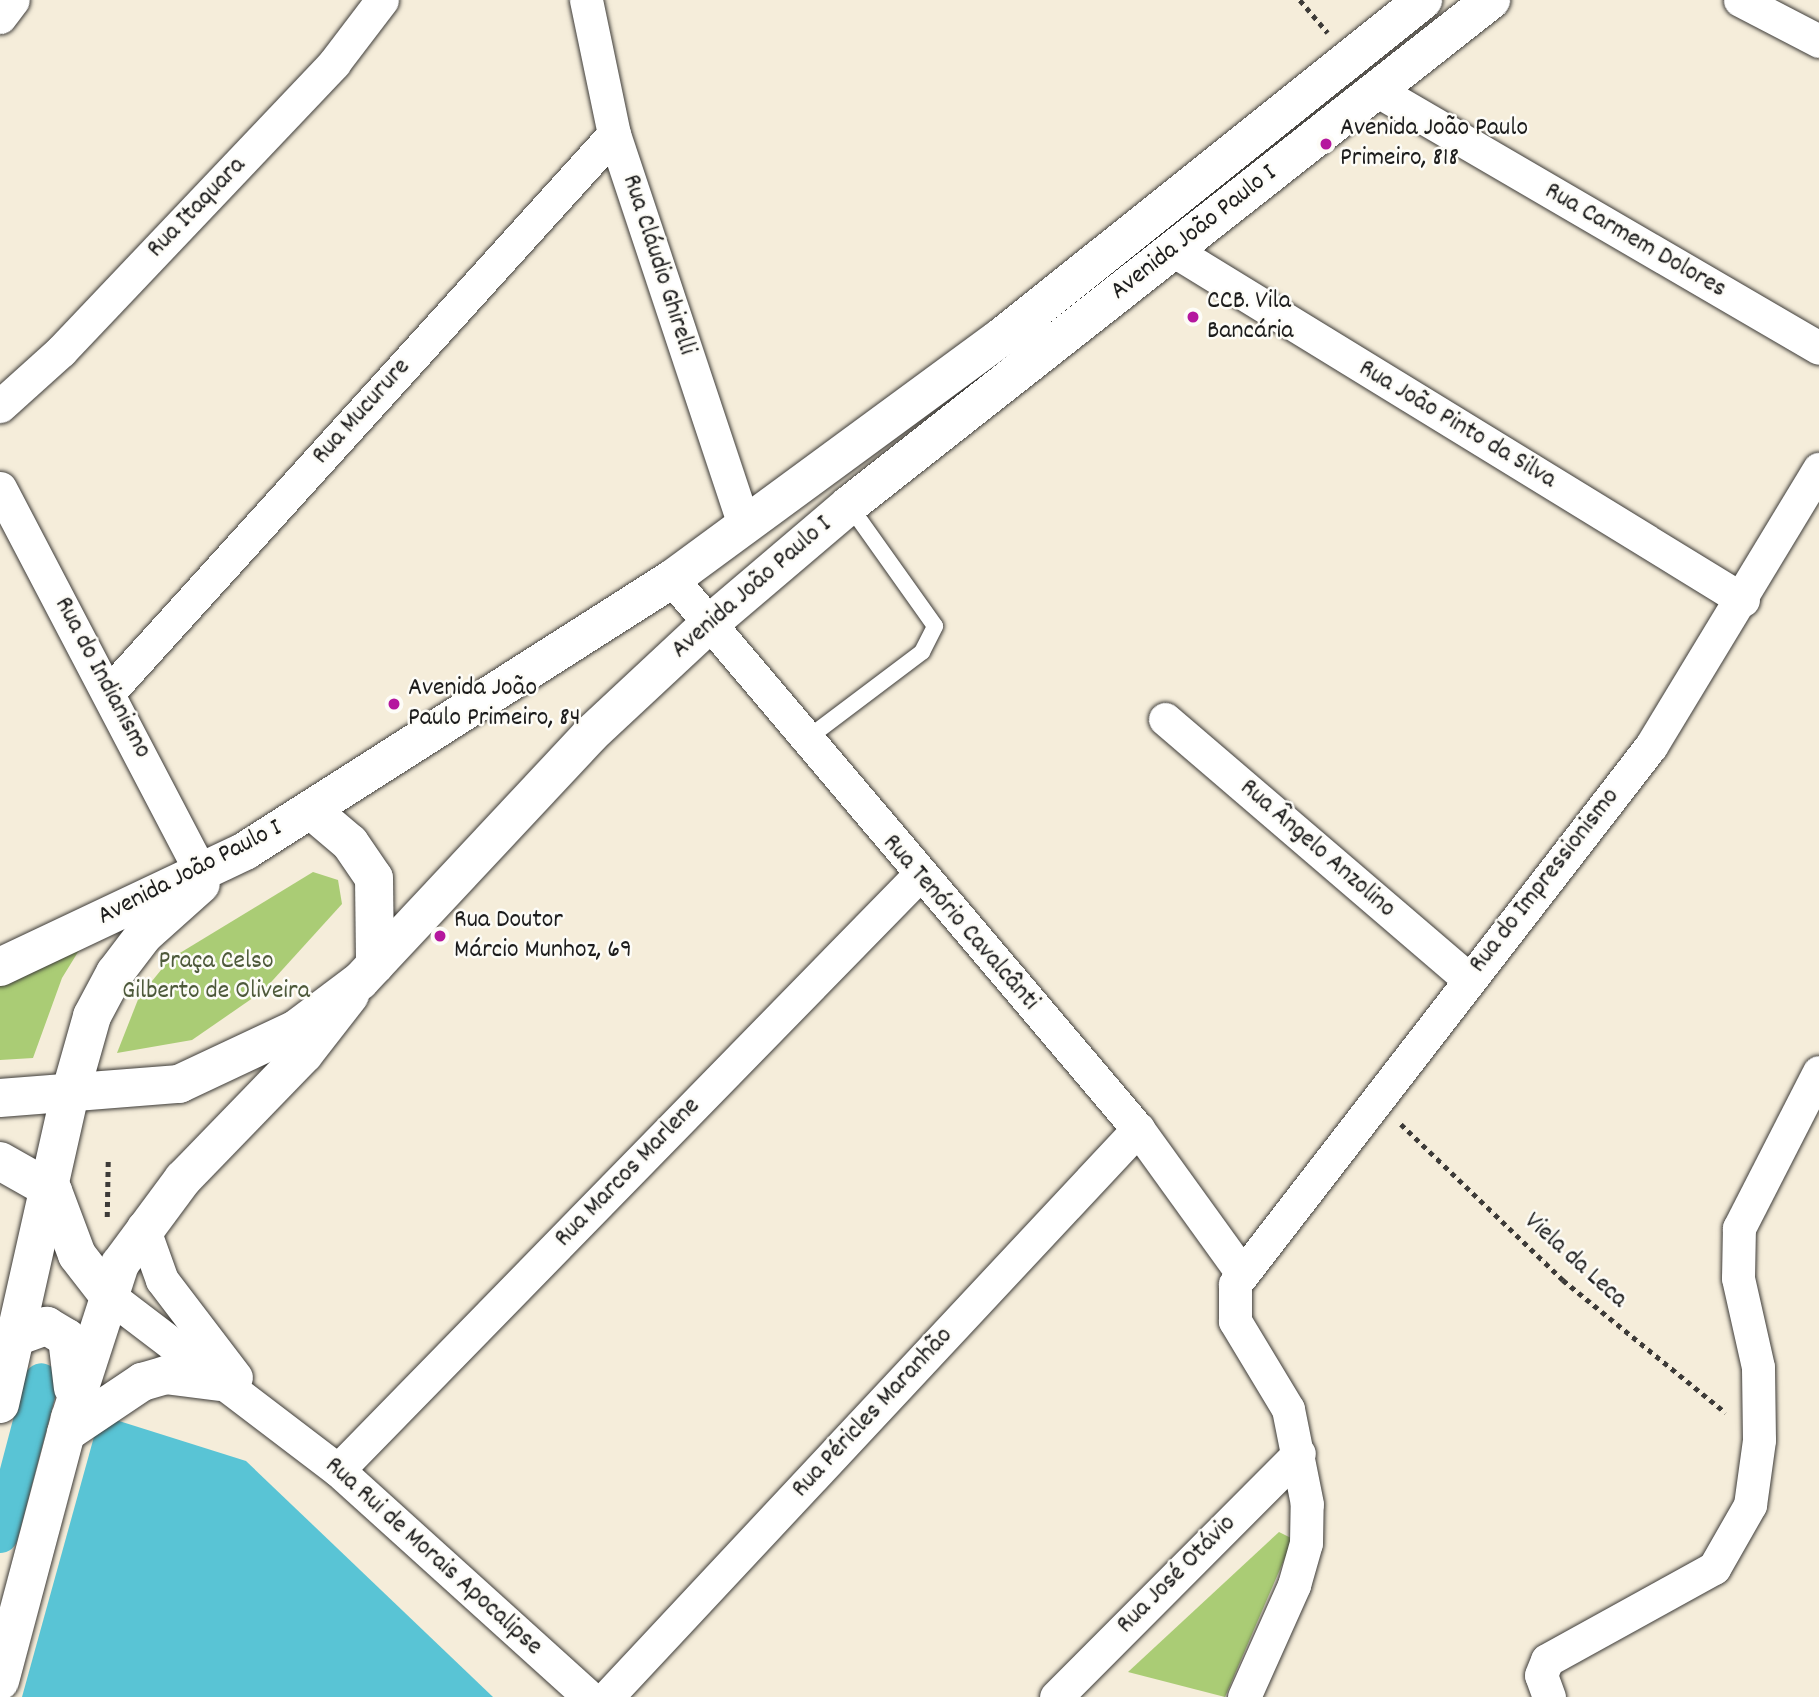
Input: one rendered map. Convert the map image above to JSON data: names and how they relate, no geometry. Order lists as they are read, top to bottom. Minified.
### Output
{"streets":{"main road":["Avenida João Paulo I"],"street":["Rua Itaquara","Rua Carmem Dolores","Rua Cláudio Ghirelli","Rua Mucurure","Rua João Pinto da Silva","Rua do Indianismo","Rua Ângelo Anzolino","Rua do Impressionismo","Rua Tenório Cavalcânti","Rua Marcos Marlene","Rua Péricles Maranhão","Rua Rui de Morais Apocalipse","Rua José Otávio"],"path":["Viela da Leca"]},"crossings":[["Avenida João Paulo I","Rua Carmem Dolores"],["Avenida João Paulo I","Rua Cláudio Ghirelli"],["Avenida João Paulo I","Rua João Pinto da Silva"],["Avenida João Paulo I","Rua do Indianismo"],["Avenida João Paulo I","Rua Tenório Cavalcânti"],["Rua Cláudio Ghirelli","Rua Mucurure"],["Rua Mucurure","Rua do Indianismo"],["Rua João Pinto da Silva","Rua do Impressionismo"],["Rua Ângelo Anzolino","Rua do Impressionismo"],["Rua do Impressionismo","Rua Tenório Cavalcânti"],["Rua do Impressionismo","Viela da Leca"],["Rua Tenório Cavalcânti","Rua Marcos Marlene"],["Rua Tenório Cavalcânti","Rua Péricles Maranhão"],["Rua Marcos Marlene","Rua Rui de Morais Apocalipse"]],"parks":["Praça Celso Gilberto de Oliveira"],"places":["Avenida João Paulo Primeiro, 818","CCB. Vila Bancária","Avenida João Paulo Primeiro, 84","Rua Doutor Márcio Munhoz, 69"]}
